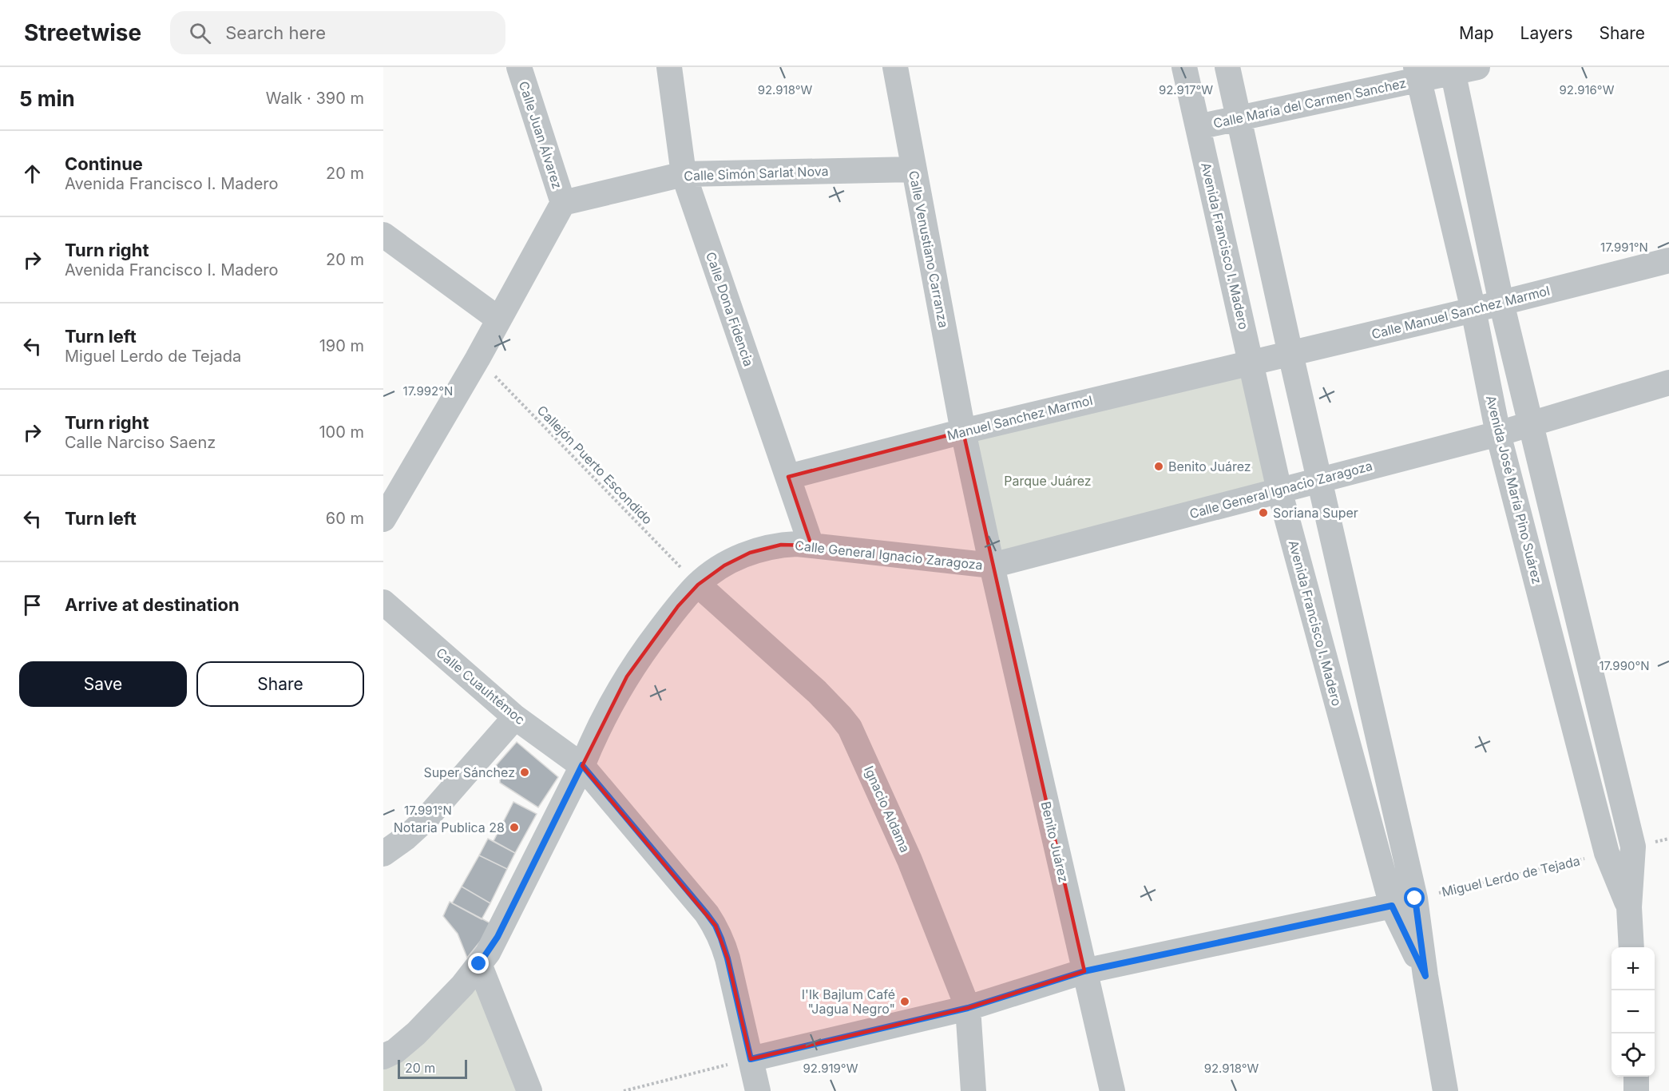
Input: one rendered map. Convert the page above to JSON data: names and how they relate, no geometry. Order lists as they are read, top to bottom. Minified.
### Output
{"streets":{"street":["Calle María del Carmen Sanchez","Calle Juan Álvarez","Calle Simón Sarlat Nova","Avenida Francisco I. Madero","Calle Venustiano Carranza","Calle Dona Fidencia","Calle Manuel Sanchez Marmol","Manuel Sanchez Marmol","Calle General Ignacio Zaragoza","Avenida José María Pino Suárez","Calle Cuauhtémoc","Ignacio Aldama","Benito Juárez"],"path":["Callejón Puerto Escondido","Miguel Lerdo de Tejada"]},"crossings":[["Calle María del Carmen Sanchez","Avenida Francisco I. Madero"],["Calle María del Carmen Sanchez","Avenida José María Pino Suárez"],["Calle Juan Álvarez","Calle Simón Sarlat Nova"],["Calle Simón Sarlat Nova","Calle Venustiano Carranza"],["Calle Simón Sarlat Nova","Calle Dona Fidencia"],["Avenida Francisco I. Madero","Calle Manuel Sanchez Marmol"],["Avenida Francisco I. Madero","Manuel Sanchez Marmol"],["Avenida Francisco I. Madero","Calle General Ignacio Zaragoza"],["Avenida Francisco I. Madero","Miguel Lerdo de Tejada"],["Calle Venustiano Carranza","Manuel Sanchez Marmol"],["Calle Venustiano Carranza","Calle General Ignacio Zaragoza"],["Calle Venustiano Carranza","Benito Juárez"],["Calle Dona Fidencia","Manuel Sanchez Marmol"],["Calle Dona Fidencia","Calle General Ignacio Zaragoza"],["Calle Manuel Sanchez Marmol","Manuel Sanchez Marmol"],["Calle Manuel Sanchez Marmol","Avenida José María Pino Suárez"],["Callejón Puerto Escondido","Calle General Ignacio Zaragoza"],["Callejón Puerto Escondido","Ignacio Aldama"],["Calle General Ignacio Zaragoza","Avenida José María Pino Suárez"],["Calle General Ignacio Zaragoza","Calle Cuauhtémoc"],["Calle General Ignacio Zaragoza","Ignacio Aldama"],["Calle General Ignacio Zaragoza","Benito Juárez"],["Avenida José María Pino Suárez","Miguel Lerdo de Tejada"]],"parks":["Parque Juárez"],"places":["Benito Juárez","Soriana Super","Super Sánchez","Notaria Publica 28","I'Ik Bajlum Café \"Jagua Negro\""],"scale_bar":"20 m","page":{"header":"Streetwise","search":"Search here","nav":["Map","Layers","Share"],"heading":["5 min","Walk · 390 m"],"list":[["Continue","Avenida Francisco I. Madero","20 m"],["Turn right","Avenida Francisco I. Madero","20 m"],["Turn left","Miguel Lerdo de Tejada","190 m"],["Turn right","Calle Narciso Saenz","100 m"],["Turn left","60 m"],"Arrive at destination"],"buttons":["Save","Share"],"map_buttons":["+","−"],"scale":"20 m"},"coordinates":["92.916°W","92.918°W","92.917°W","17.991°N","17.992°N","17.990°N","92.919°W"]}
